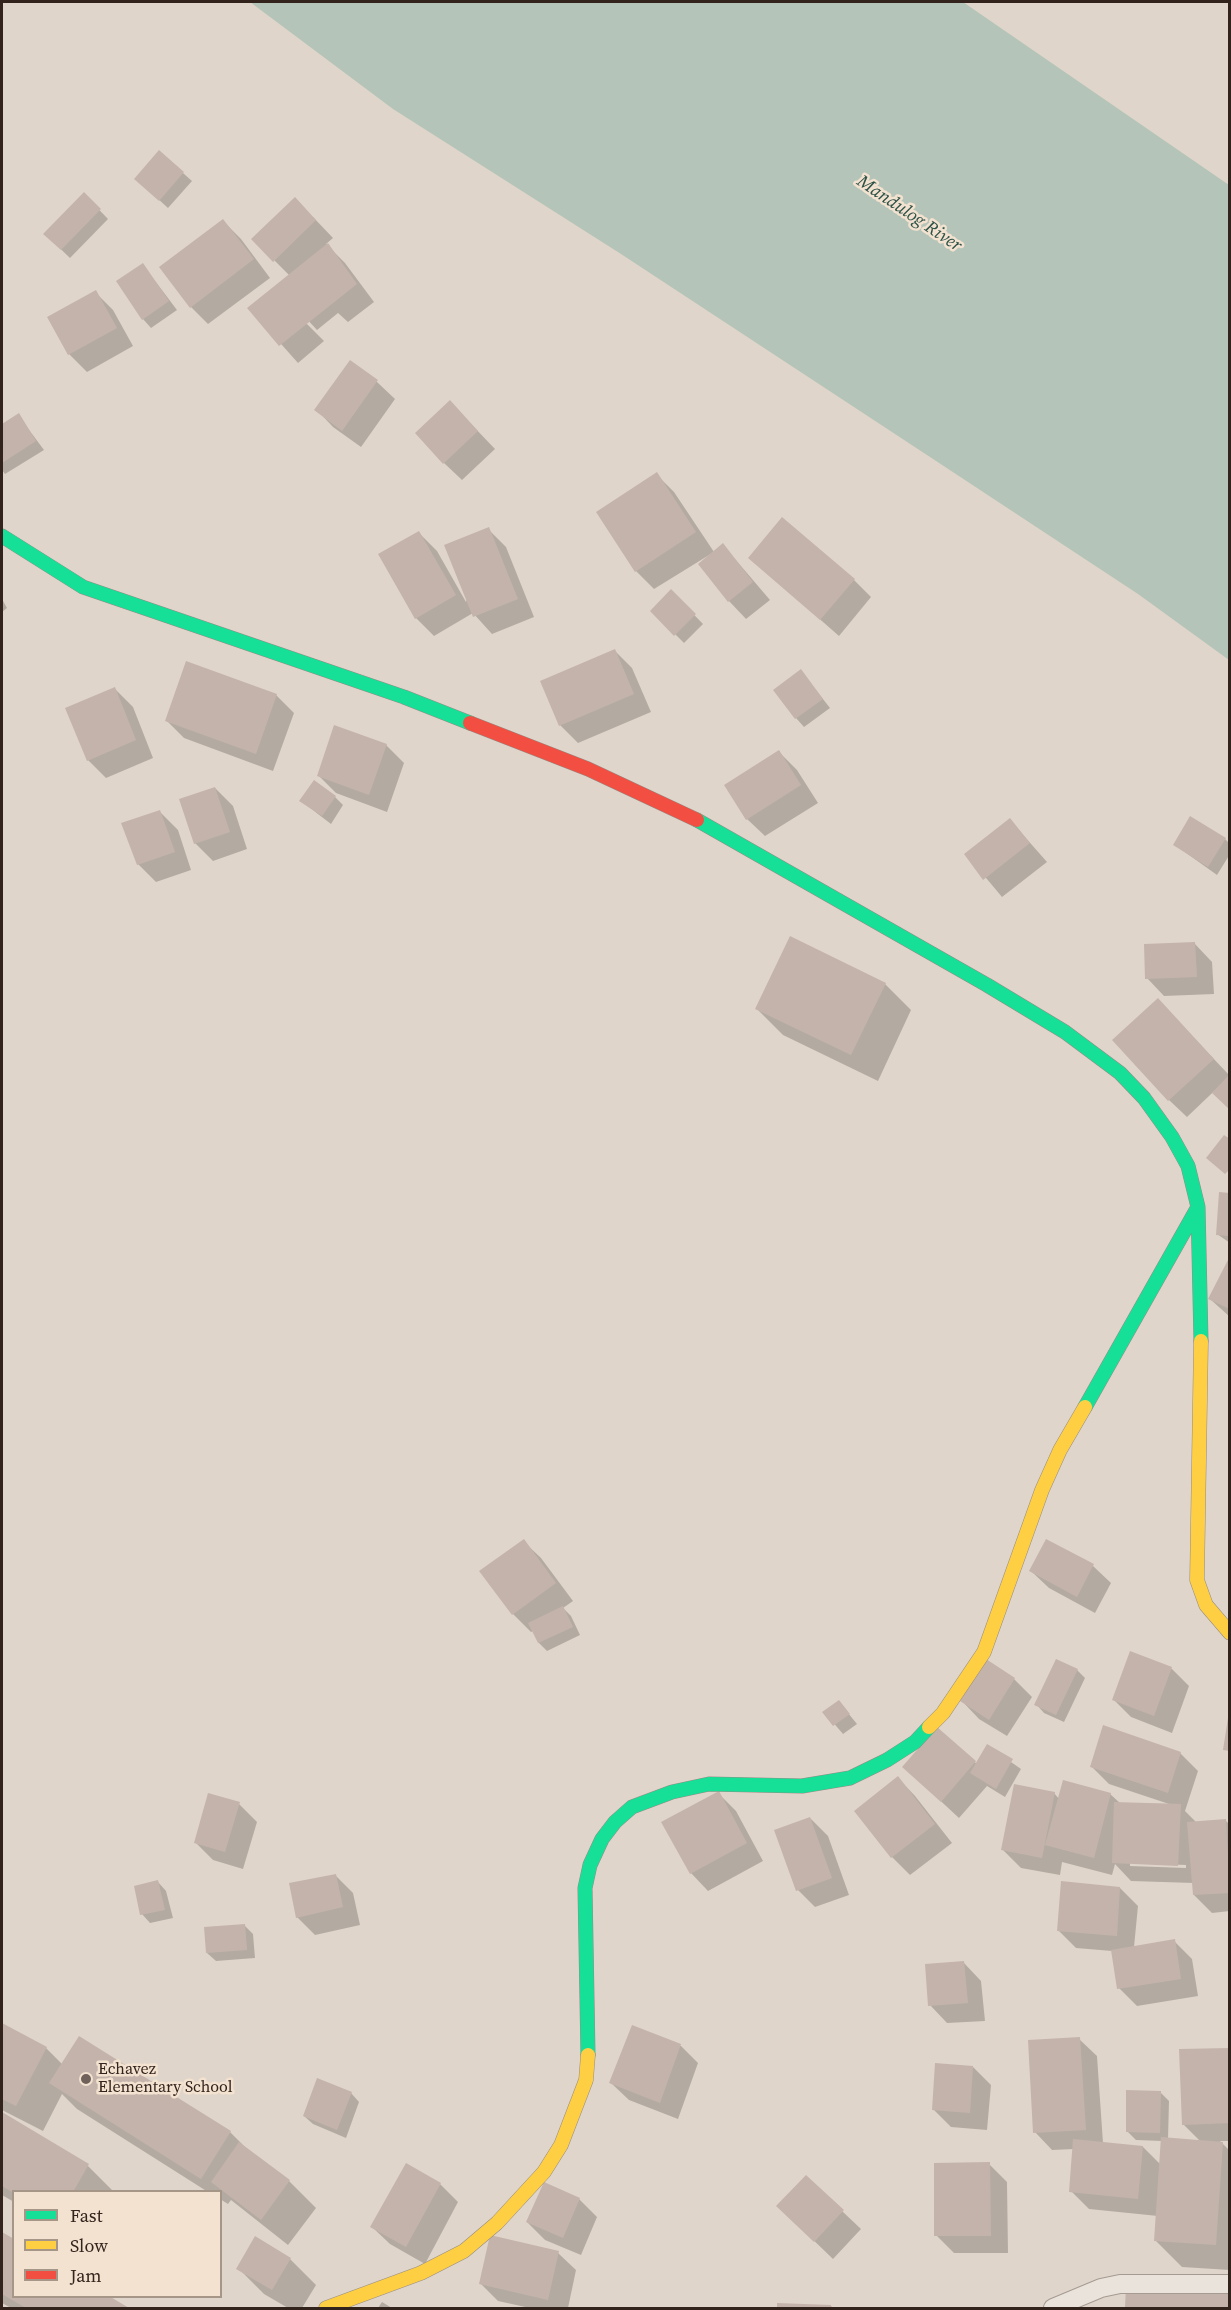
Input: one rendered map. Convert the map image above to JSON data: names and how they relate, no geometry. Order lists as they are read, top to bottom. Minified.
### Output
{"water":["Mandulog River"],"places":["Echavez Elementary School"],"legend":["Fast","Slow","Jam"]}
